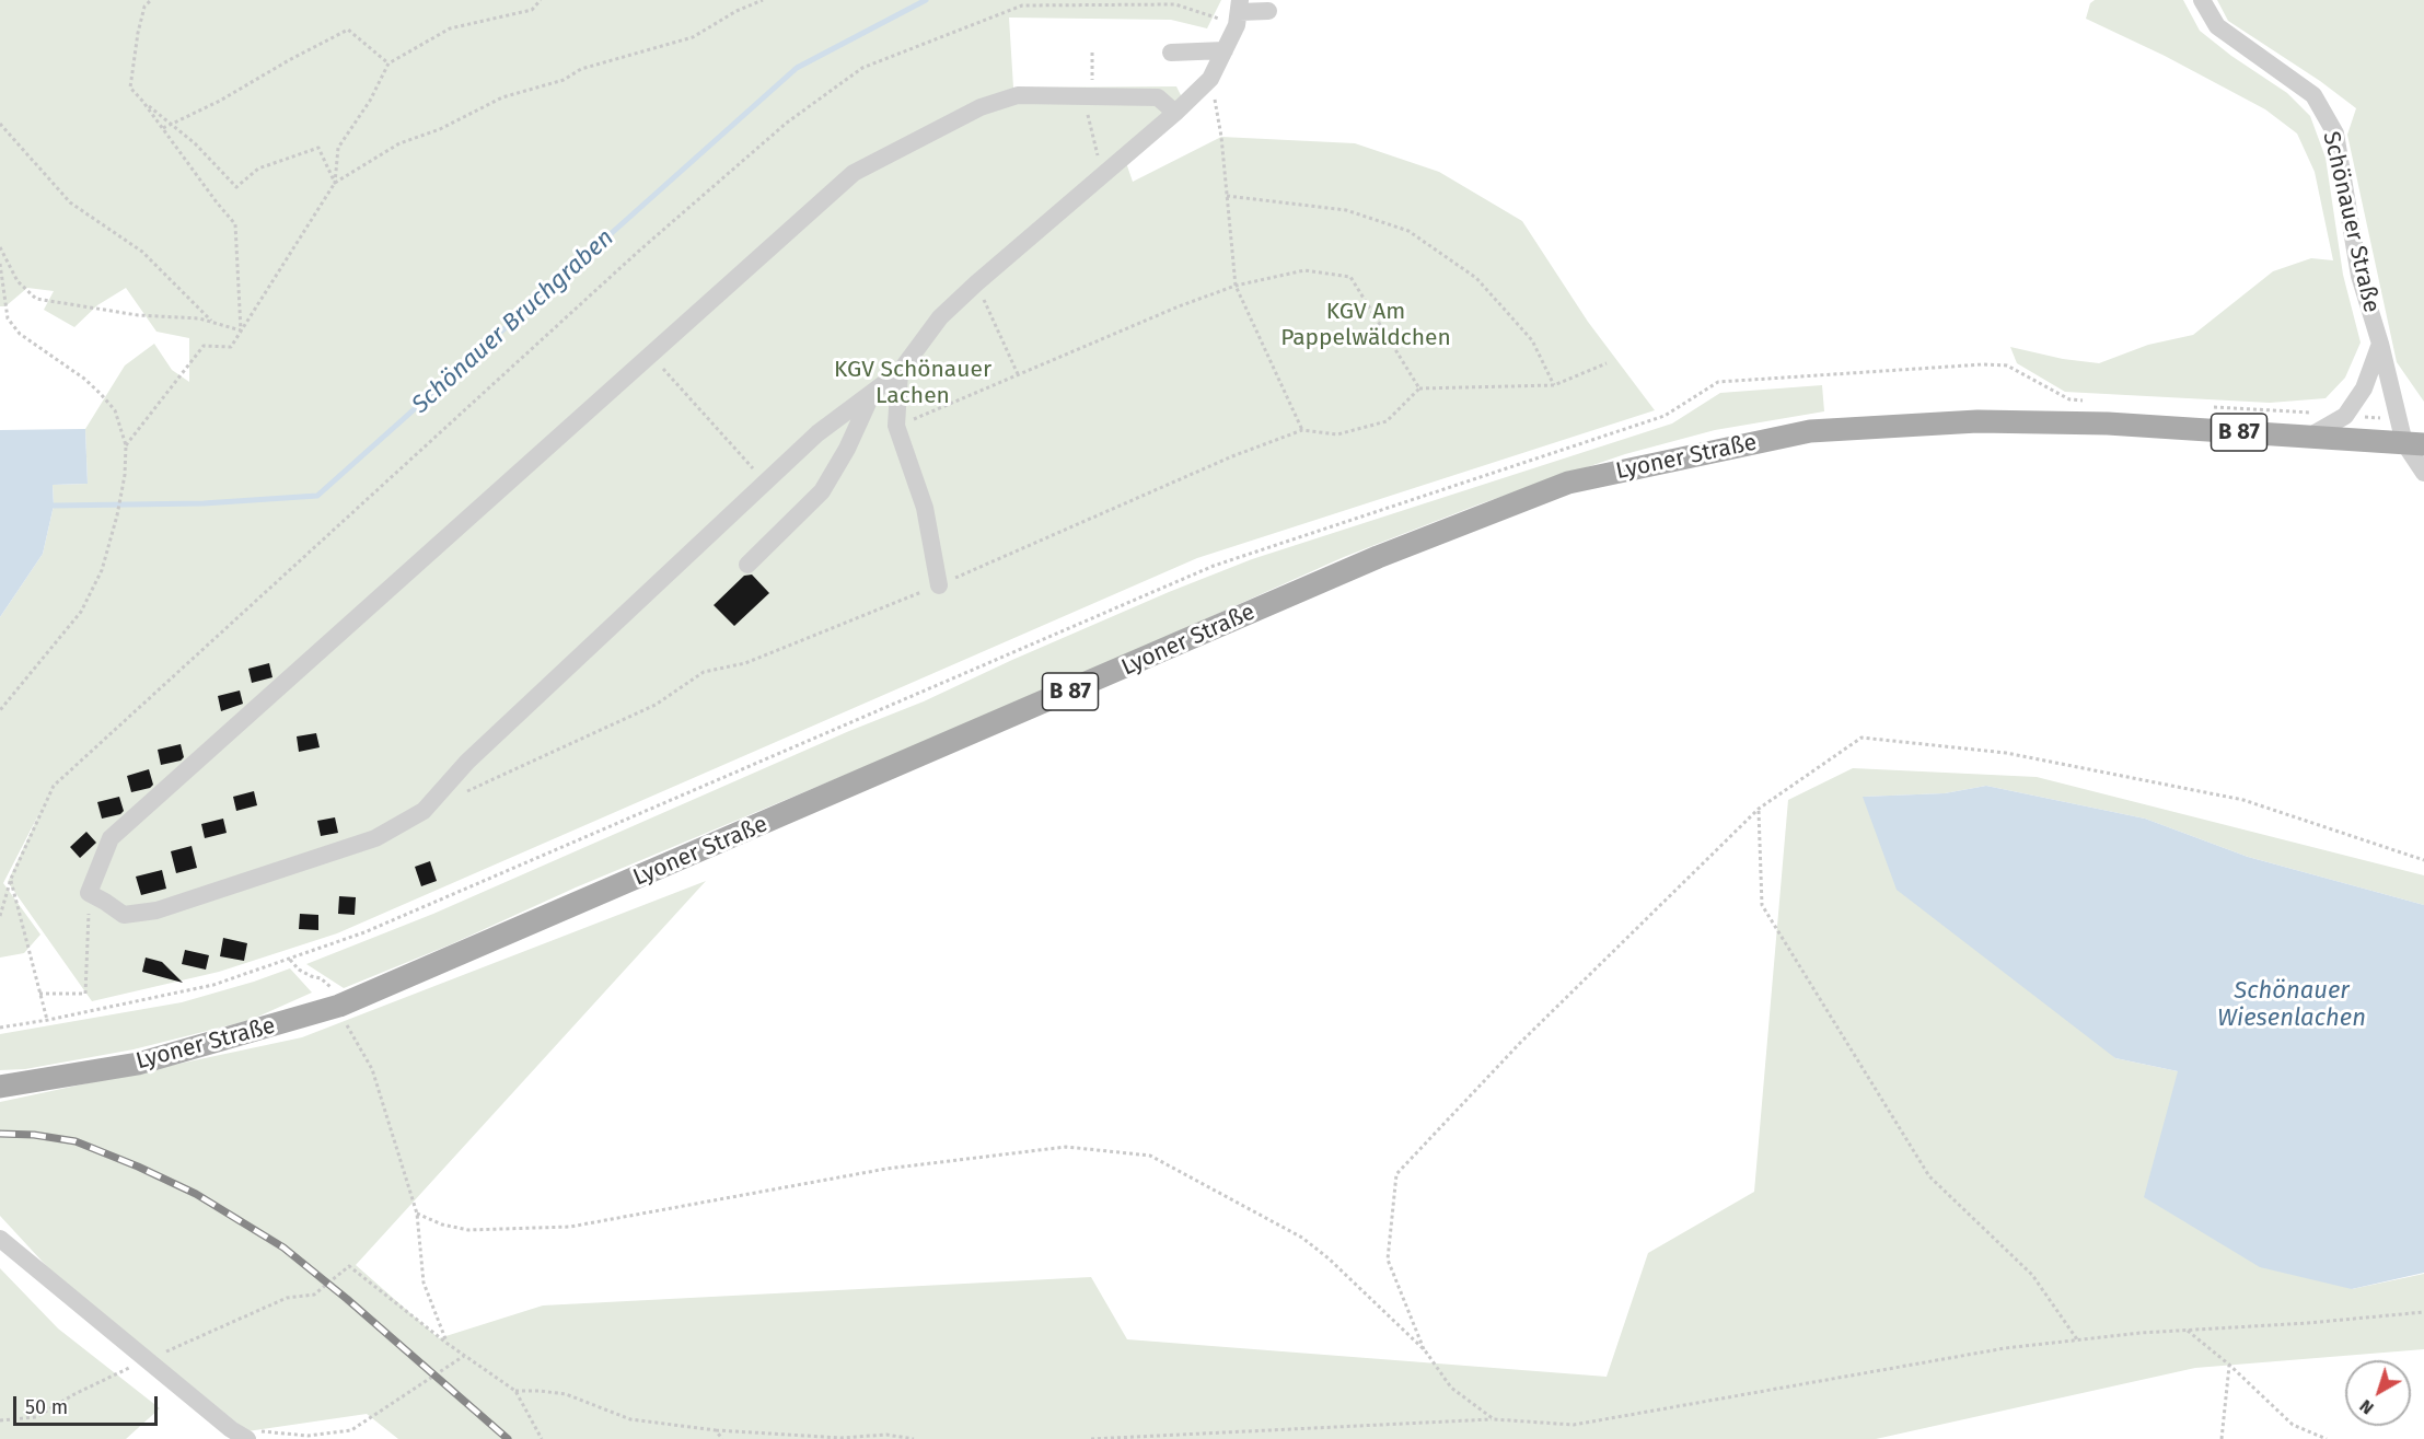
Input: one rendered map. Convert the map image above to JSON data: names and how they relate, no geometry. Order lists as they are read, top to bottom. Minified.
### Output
{"streets":{"main road":["B 87","Lyoner Straße"],"street":["Schönauer Straße"]},"crossings":[["Schönauer Straße","Lyoner Straße"]],"water":["Schönauer Bruchgraben","Schönauer Wiesenlachen"],"parks":["KGV Am Pappelwäldchen","KGV Schönauer Lachen"],"scale_bar":"50 m","north":"bottom left"}
